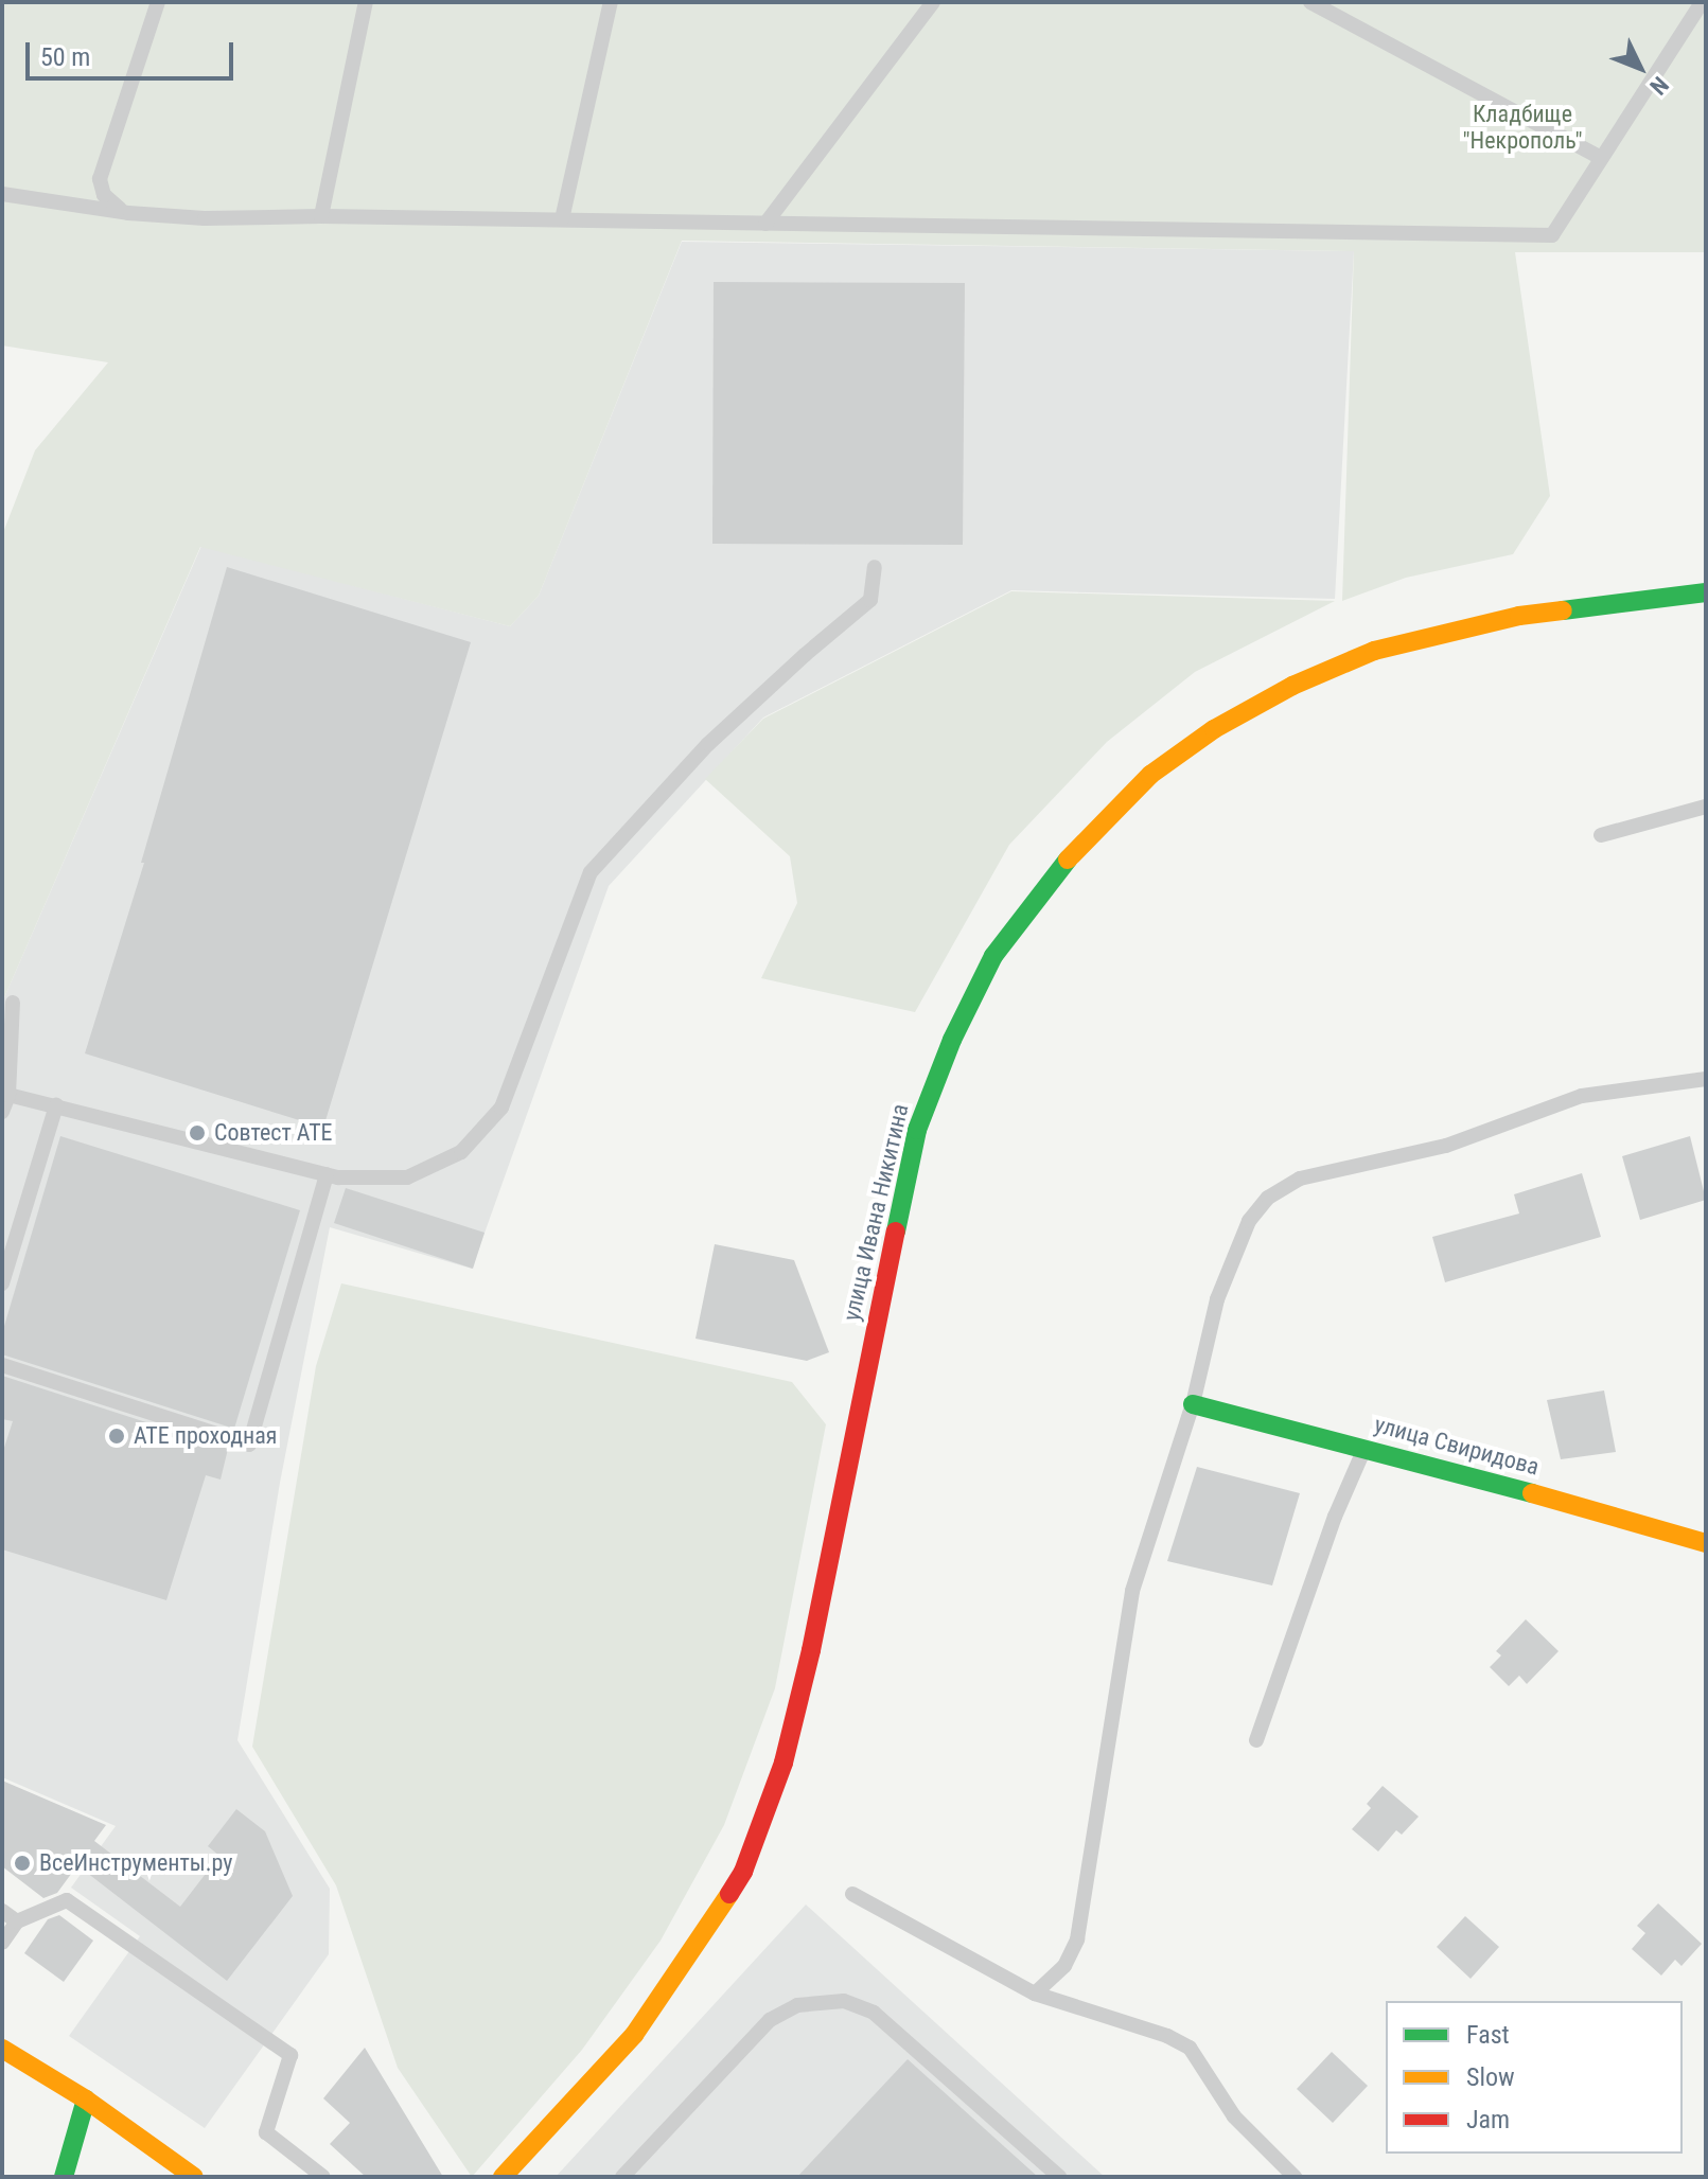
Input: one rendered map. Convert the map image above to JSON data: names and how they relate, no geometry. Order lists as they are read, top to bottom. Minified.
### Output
{"streets":{"main road":["улица Ивана Никитина","улица Свиридова"]},"parks":["Кладбище \"Некрополь\""],"places":["Совтест АТЕ","АТЕ проходная","ВсеИнструменты.ру"],"legend":["Fast","Slow","Jam"],"scale_bar":"50 m","north":"bottom right"}
